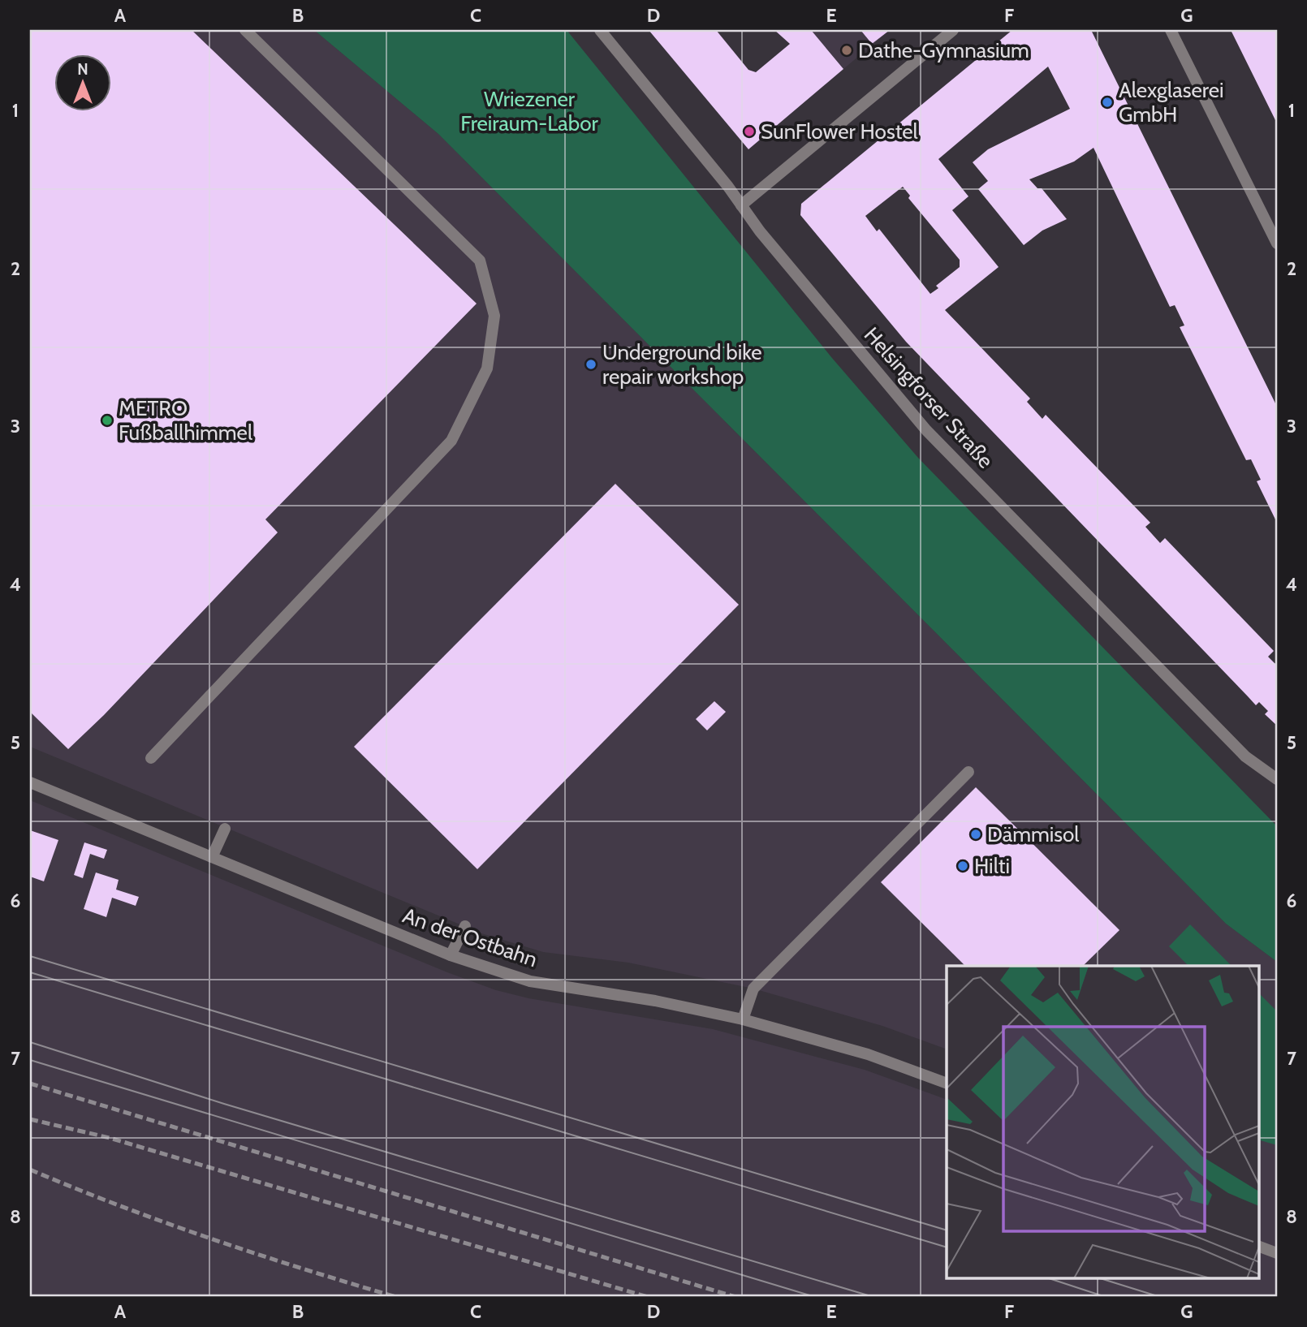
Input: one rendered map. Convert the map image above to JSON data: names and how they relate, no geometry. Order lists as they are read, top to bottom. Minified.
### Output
{"streets":{"street":["Helsingforser Straße","An der Ostbahn"]},"parks":["Wriezener Freiraum-Labor"],"places":["Dathe-Gymnasium","Alexglaserei GmbH","SunFlower Hostel","Underground bike repair workshop","METRO Fußballhimmel","Dämmisol","Hilti"],"north":"top","grid":{"columns":["A","B","C","D","E","F","G"],"rows":["1","2","3","4","5","6","7","8"]}}
